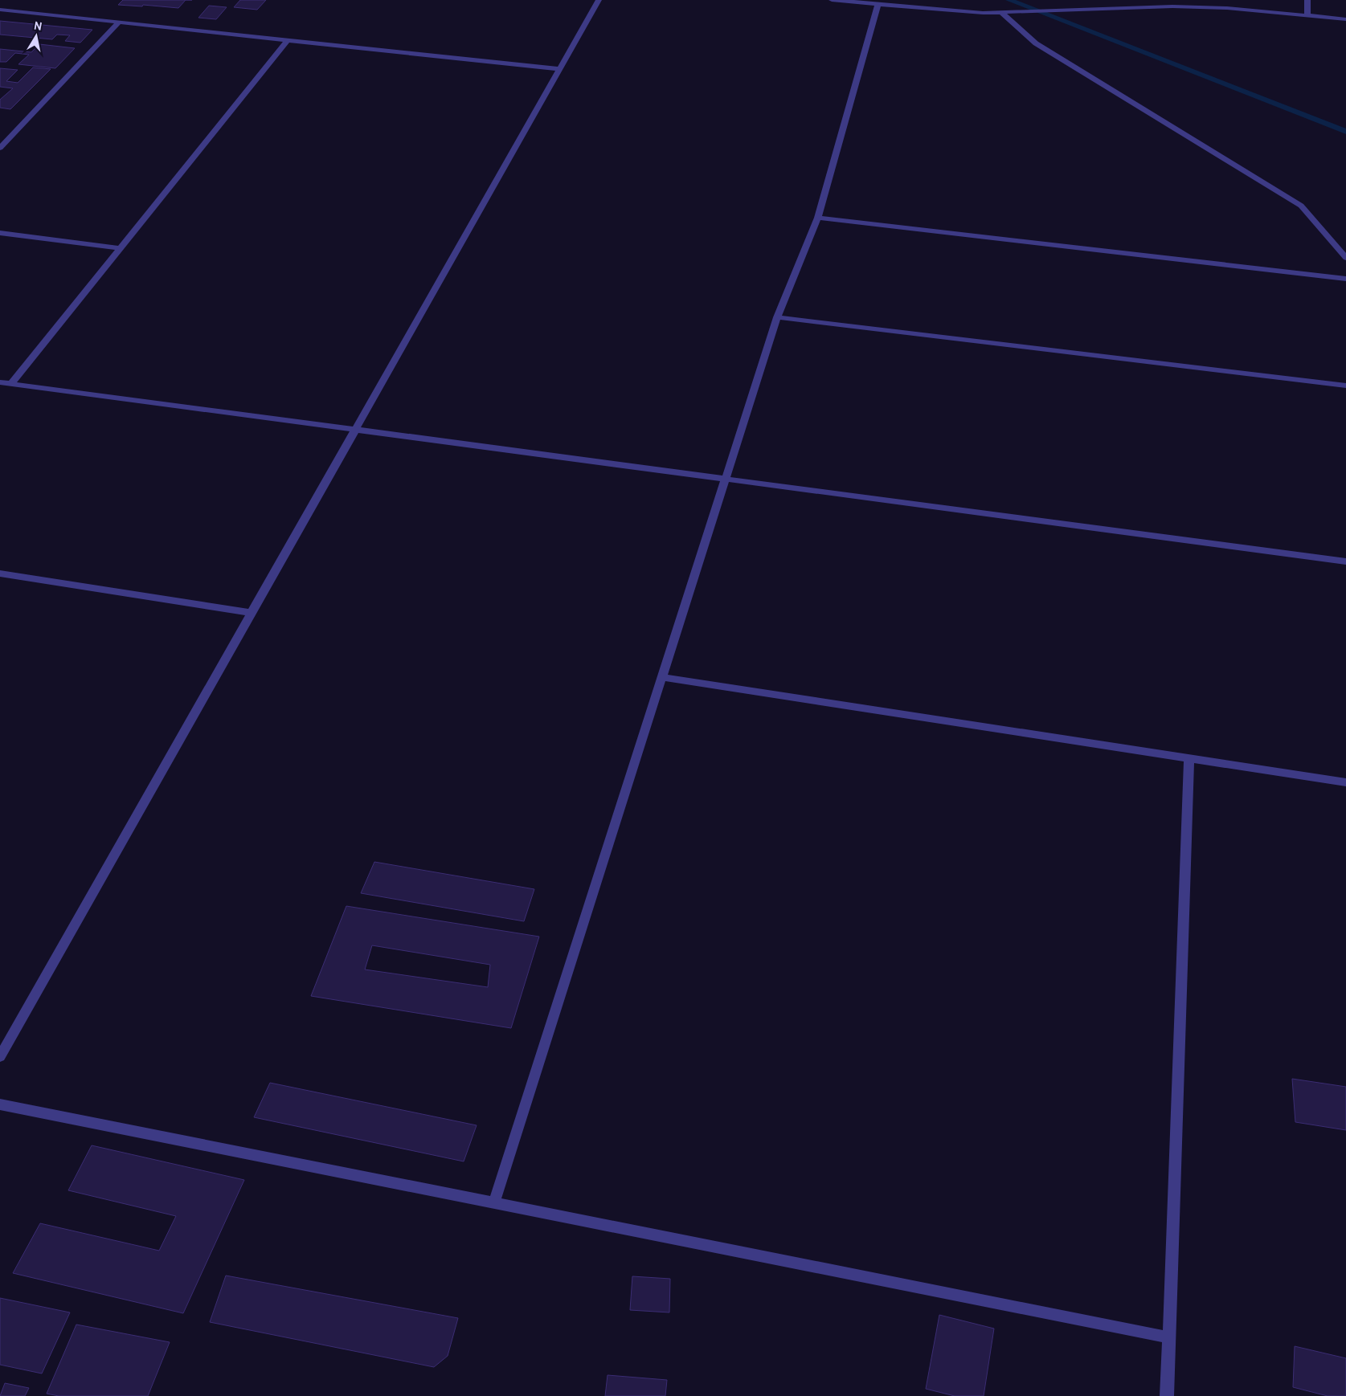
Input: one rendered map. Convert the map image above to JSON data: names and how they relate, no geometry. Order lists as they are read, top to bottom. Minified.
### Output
{"north":"top"}
